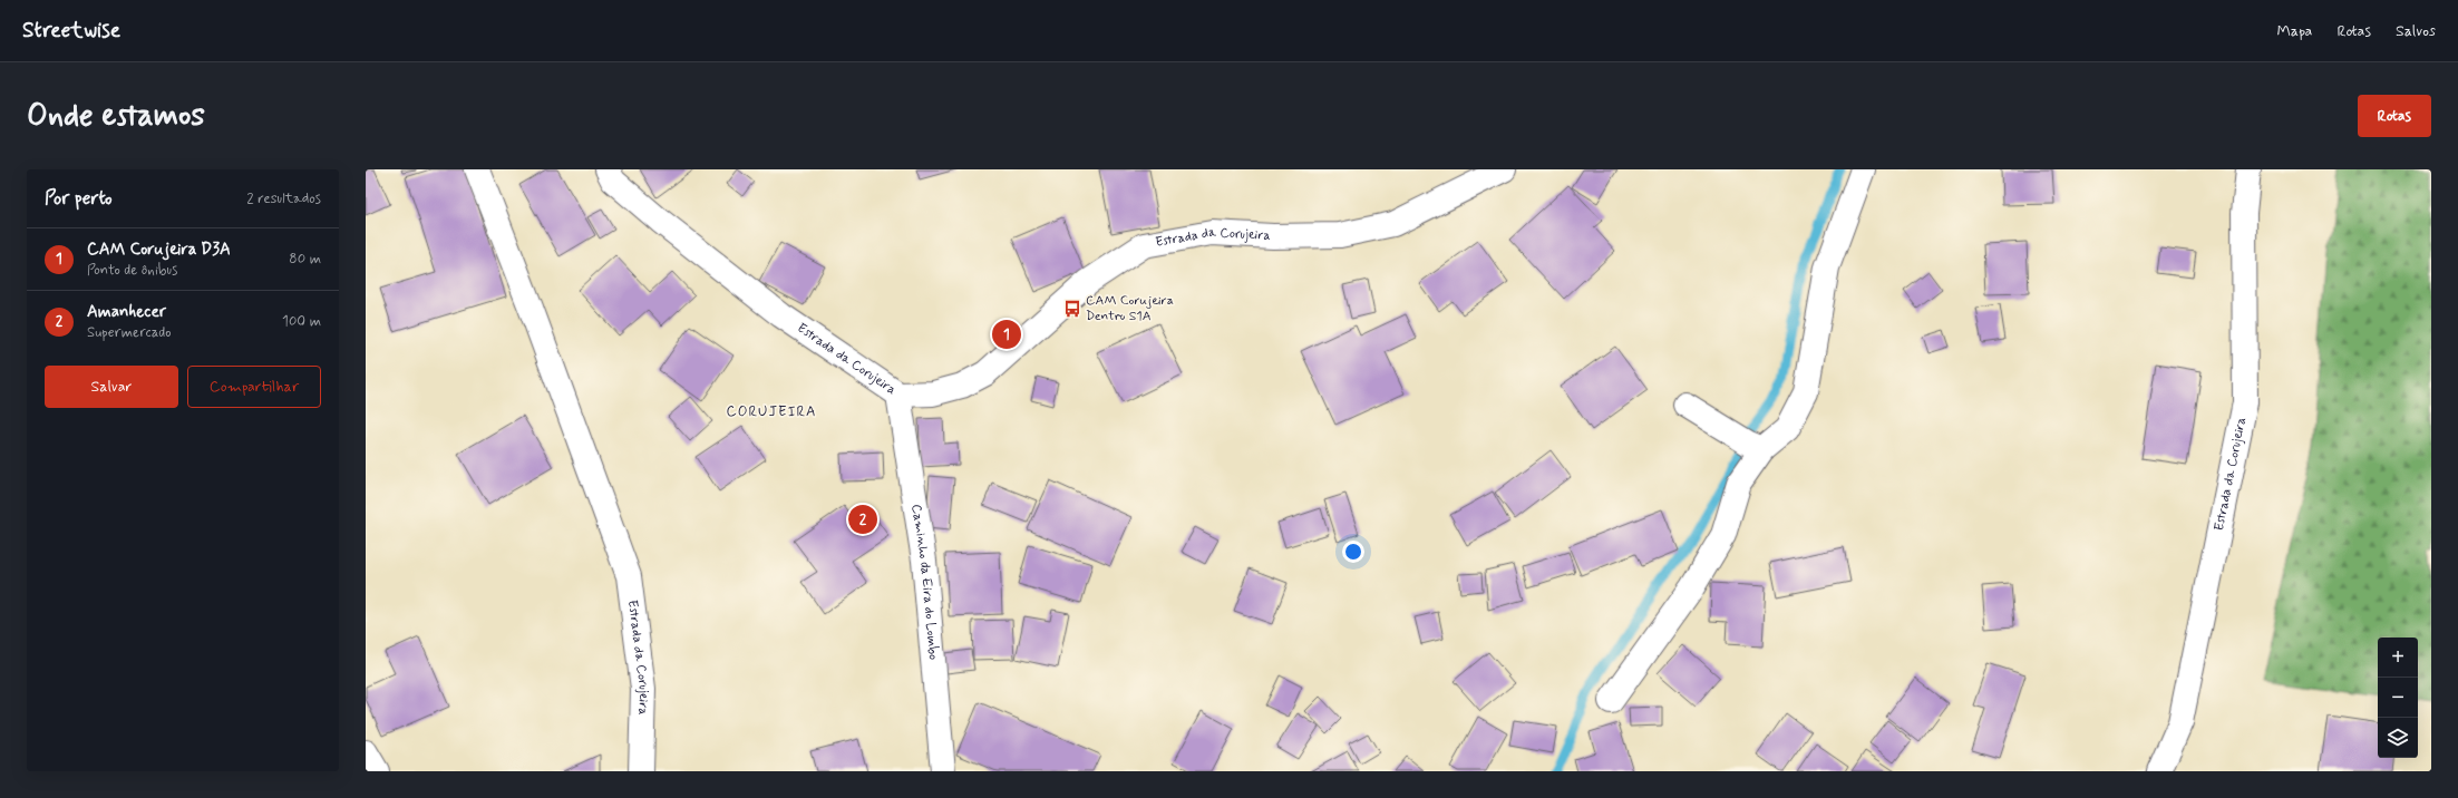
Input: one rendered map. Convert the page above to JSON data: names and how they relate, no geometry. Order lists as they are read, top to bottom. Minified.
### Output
{"streets":{"street":["Estrada da Corujeira","Caminho da Eira do Lombo"]},"crossings":[["Estrada da Corujeira","Caminho da Eira do Lombo"]],"districts":["CORUJEIRA"],"places":{"bus stop":["CAM Corujeira Dentro S1A"]},"page":{"header":"Streetwise","nav":["Mapa","Rotas","Salvos"],"buttons":["Rotas",["Salvar","Compartilhar"]],"title":"Onde estamos","heading":["Por perto","2 resultados"],"list":[{"mark":"1","name":"CAM Corujeira D3A","note":"Ponto de ônibus","value":"80 m"},{"mark":"2","name":"Amanhecer","note":"Supermercado","value":"100 m"}],"pins":["1","2"],"map_buttons":["+","−"]}}
